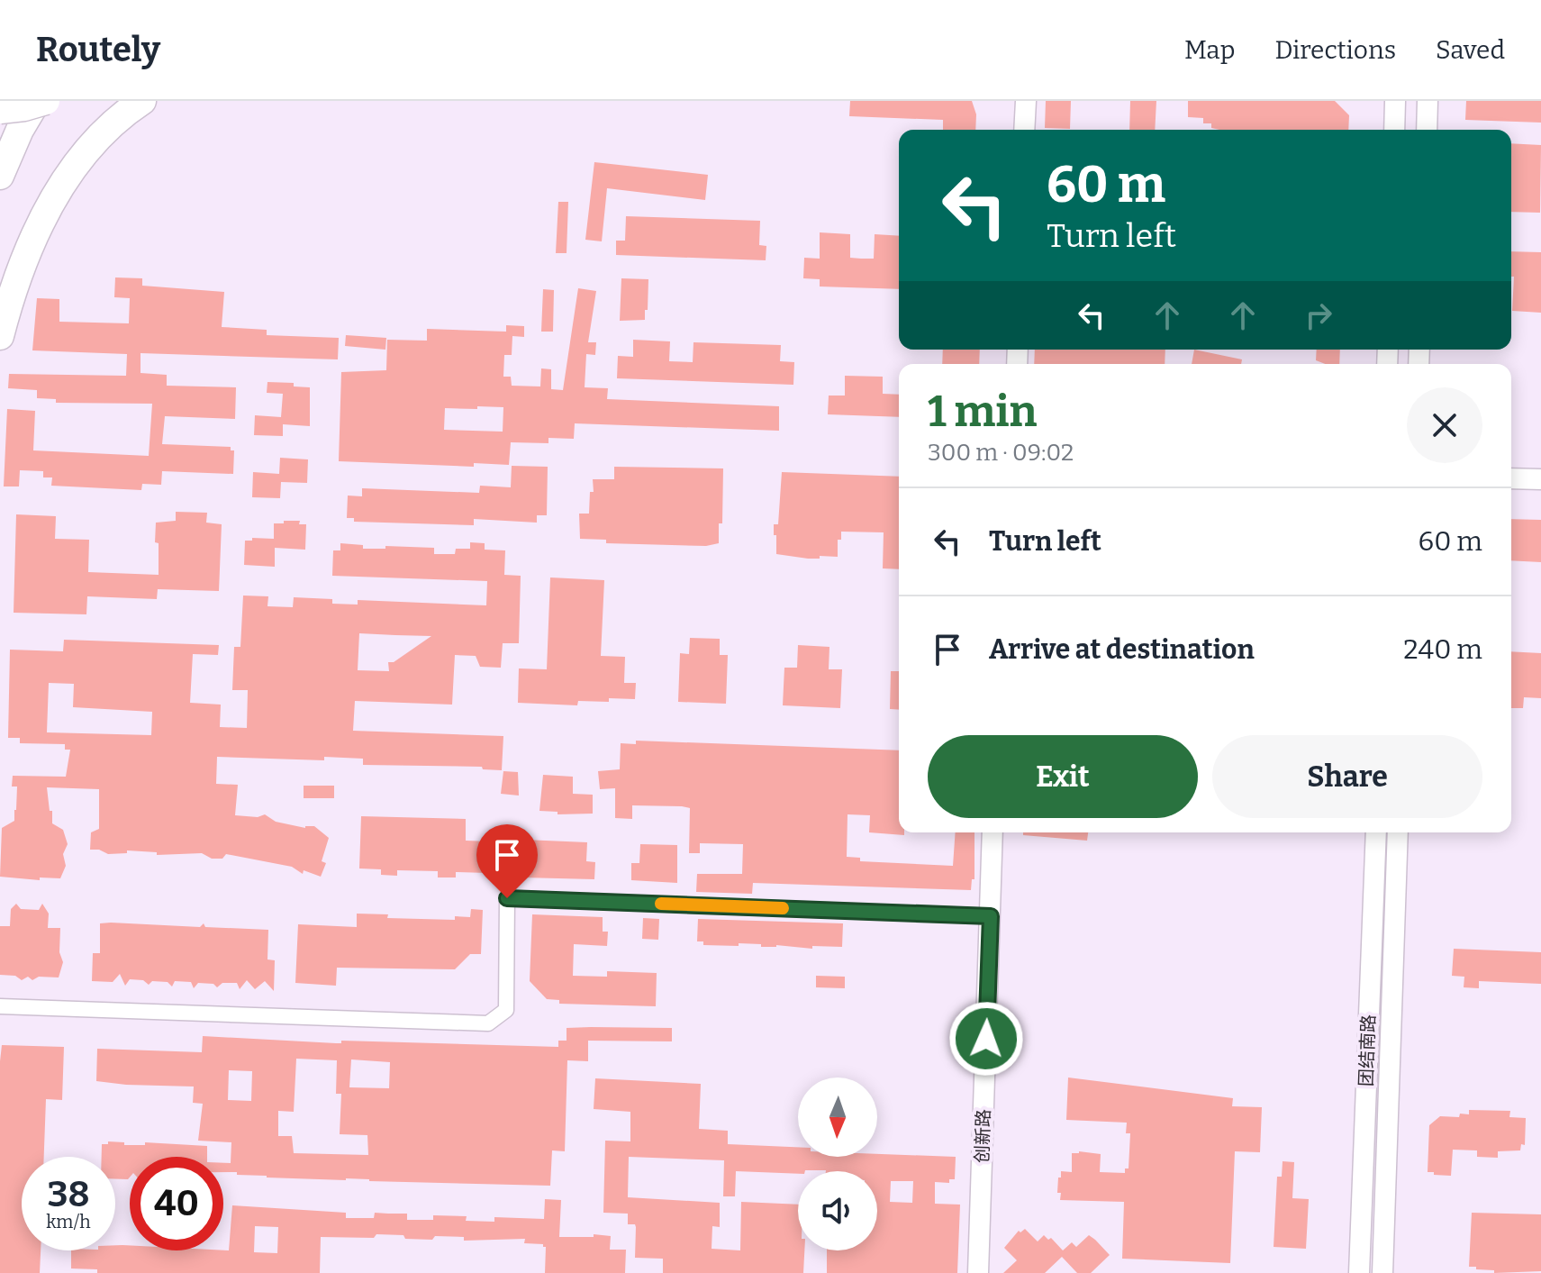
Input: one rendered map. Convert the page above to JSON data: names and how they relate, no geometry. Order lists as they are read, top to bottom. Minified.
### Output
{"streets":{"main road":["团结南路","创新路"]},"north":"bottom","page":{"header":"Routely","nav":["Map","Directions","Saved"],"turn":["60 m","Turn left"],"heading":["1 min","300 m · 09:02"],"list":[{"name":"Turn left","value":"60 m"},{"name":"Arrive at destination","value":"240 m"}],"buttons":["Exit","Share"],"speed":"38 km/h","limit":"40"}}
